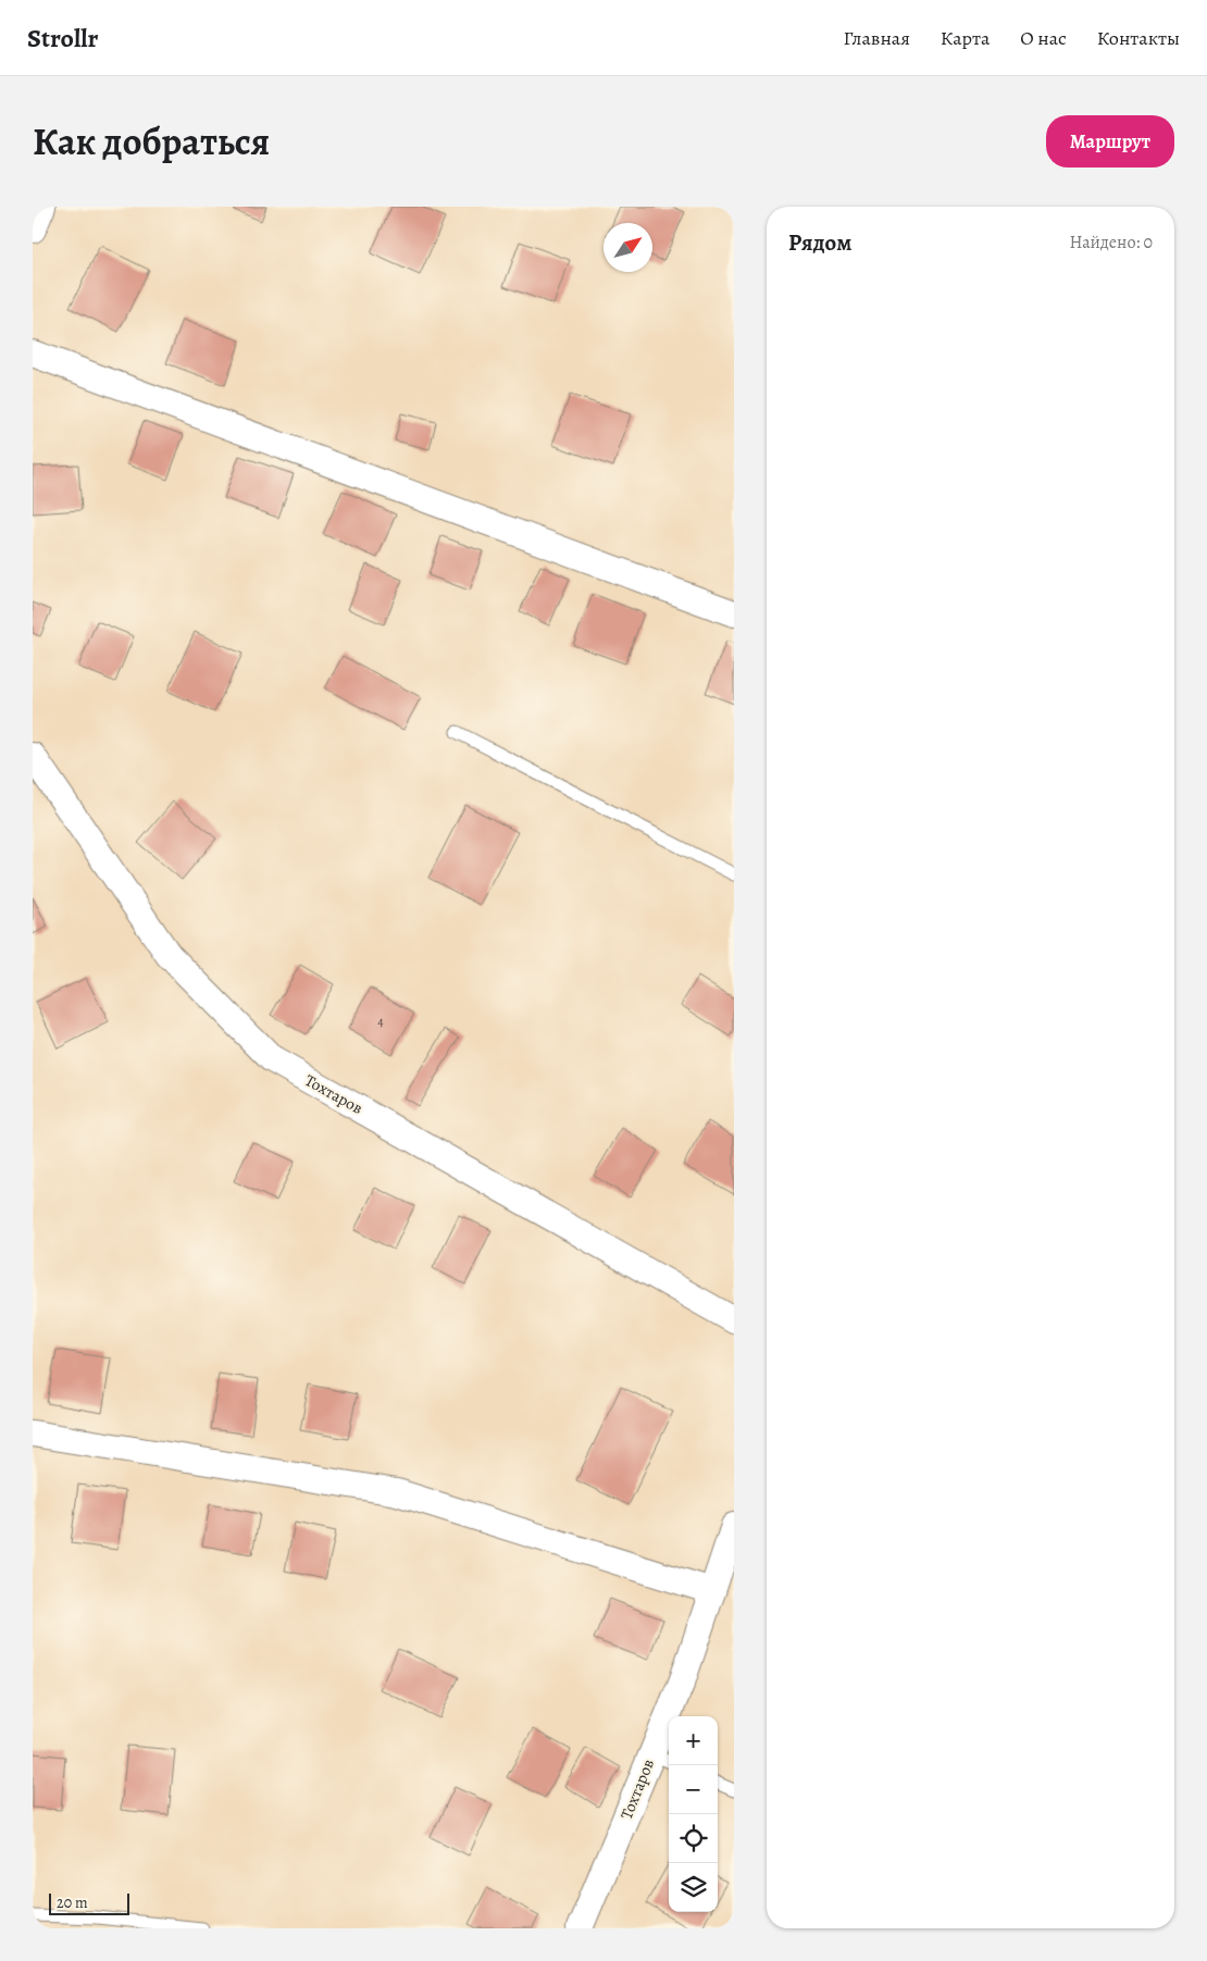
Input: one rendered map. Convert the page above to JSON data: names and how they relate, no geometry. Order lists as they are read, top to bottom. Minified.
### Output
{"streets":{"street":["Тохтаров"]},"house_numbers":["4"],"scale_bar":"20 m","north":"top right","page":{"header":"Strollr","nav":["Главная","Карта","О нас","Контакты"],"title":"Как добраться","buttons":"Маршрут","heading":["Рядом","Найдено: 0"],"map_buttons":["+","−"],"scale":"20 m"}}
